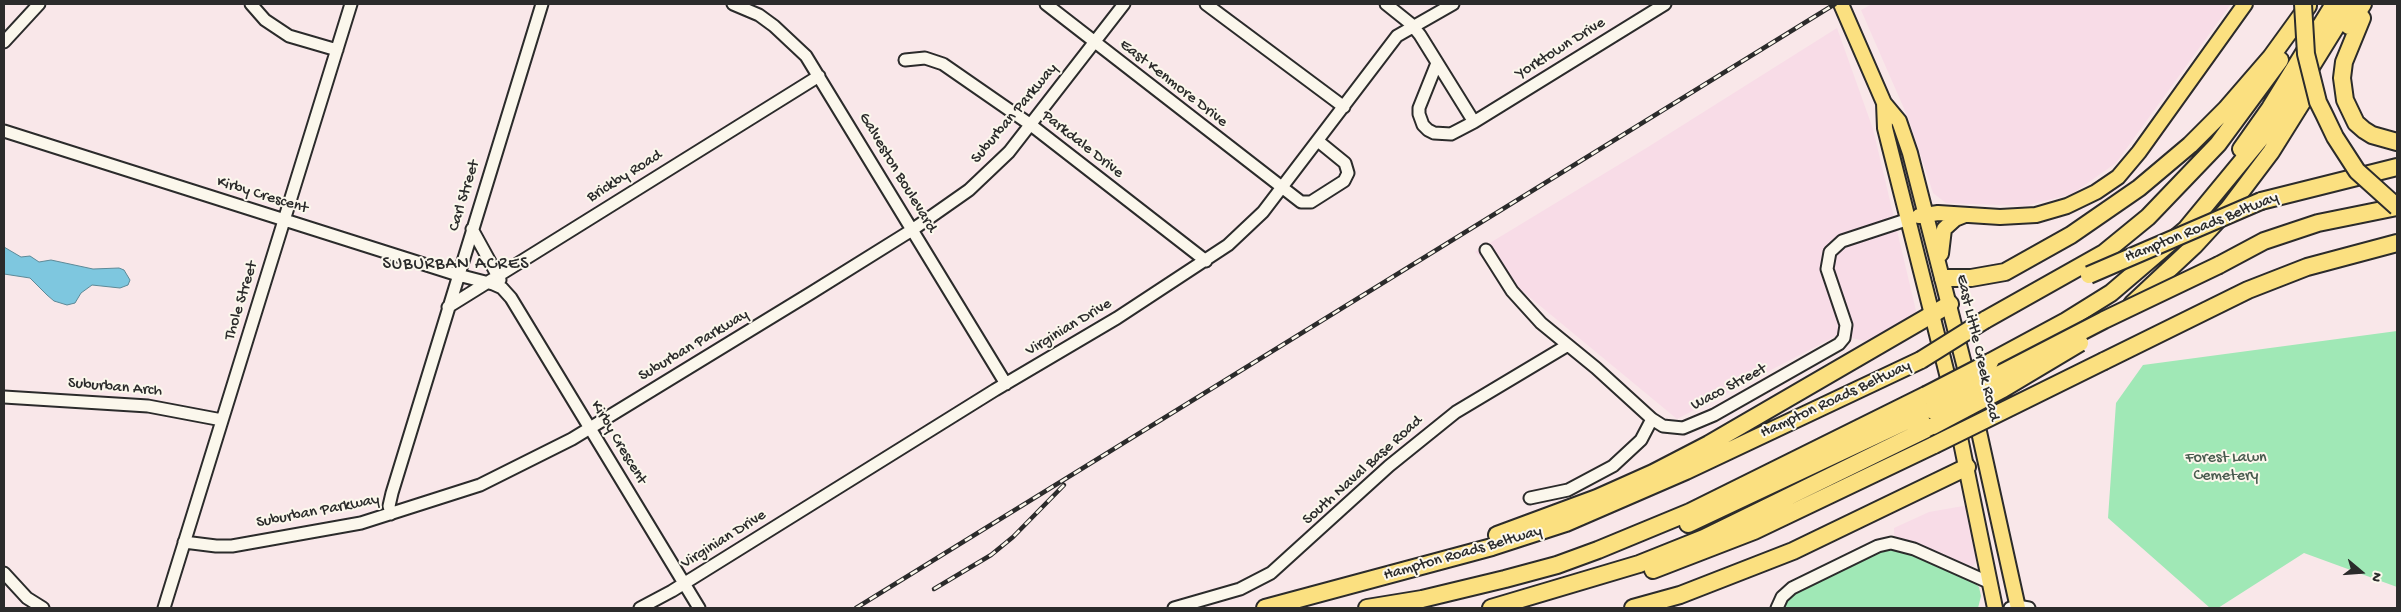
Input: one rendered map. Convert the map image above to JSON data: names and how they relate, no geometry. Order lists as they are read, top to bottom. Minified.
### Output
{"streets":{"highway":["Hampton Roads Beltway"],"main road":["East Little Creek Road"],"street":["Yorktown Drive","East Kenmore Drive","Suburban Parkway","Parkdale Drive","Galveston Boulevard","Brickby Road","Kirby Crescent","Carl Street","Thole Street","Virginian Drive","Suburban Arch","Waco Street","South Naval Base Road"]},"crossings":[["East Kenmore Drive","Suburban Parkway"],["East Kenmore Drive","Virginian Drive"],["Suburban Parkway","Parkdale Drive"],["Suburban Parkway","Galveston Boulevard"],["Suburban Parkway","Kirby Crescent"],["Suburban Parkway","Carl Street"],["Suburban Parkway","Thole Street"],["Parkdale Drive","Virginian Drive"],["Galveston Boulevard","Brickby Road"],["Galveston Boulevard","Virginian Drive"],["Brickby Road","Kirby Crescent"],["Brickby Road","Carl Street"],["Kirby Crescent","Carl Street"],["Kirby Crescent","Thole Street"],["Kirby Crescent","Virginian Drive"],["Thole Street","Suburban Arch"],["East Little Creek Road","Waco Street"],["Waco Street","South Naval Base Road"]],"districts":["SUBURBAN ACRES"],"parks":["Forest Lawn Cemetery"],"north":"right"}
